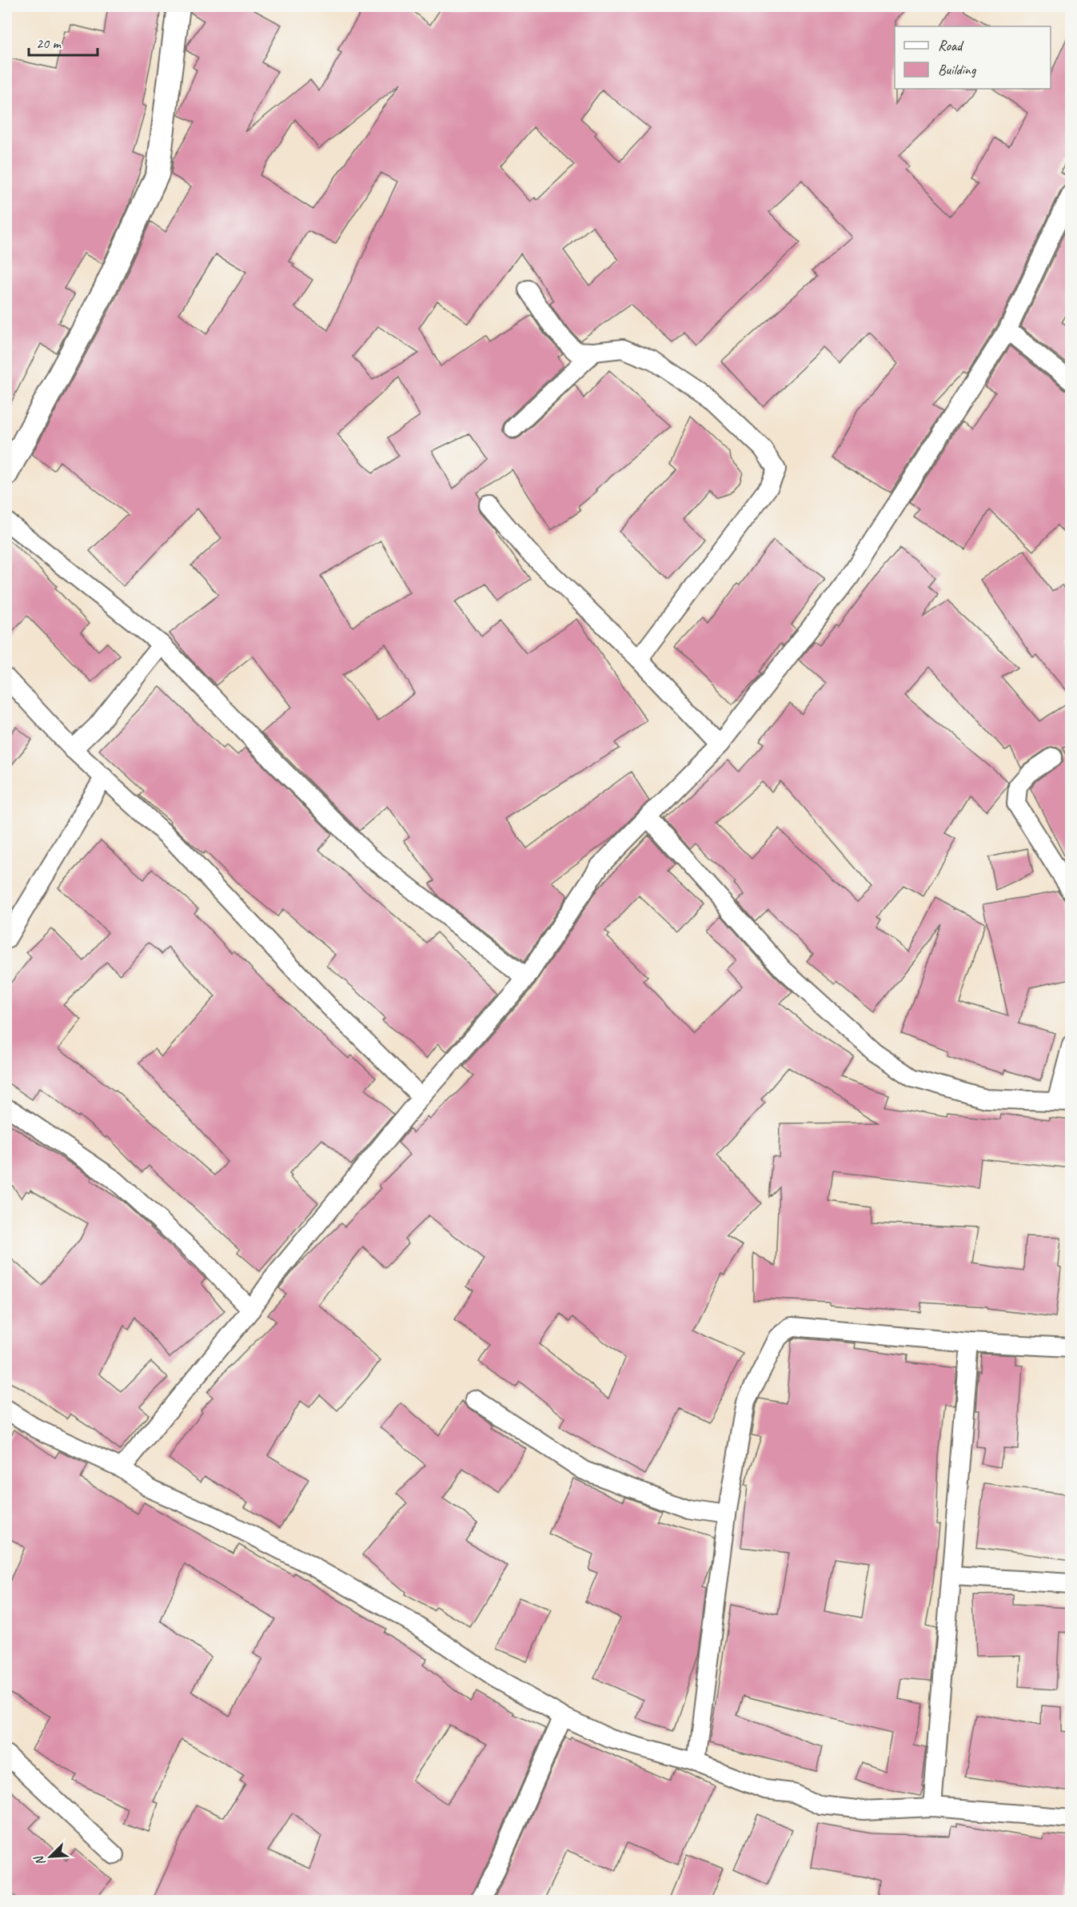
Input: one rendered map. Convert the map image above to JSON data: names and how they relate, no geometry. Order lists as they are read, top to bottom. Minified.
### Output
{"legend":["Road","Building"],"scale_bar":"20 m","north":"bottom left"}
